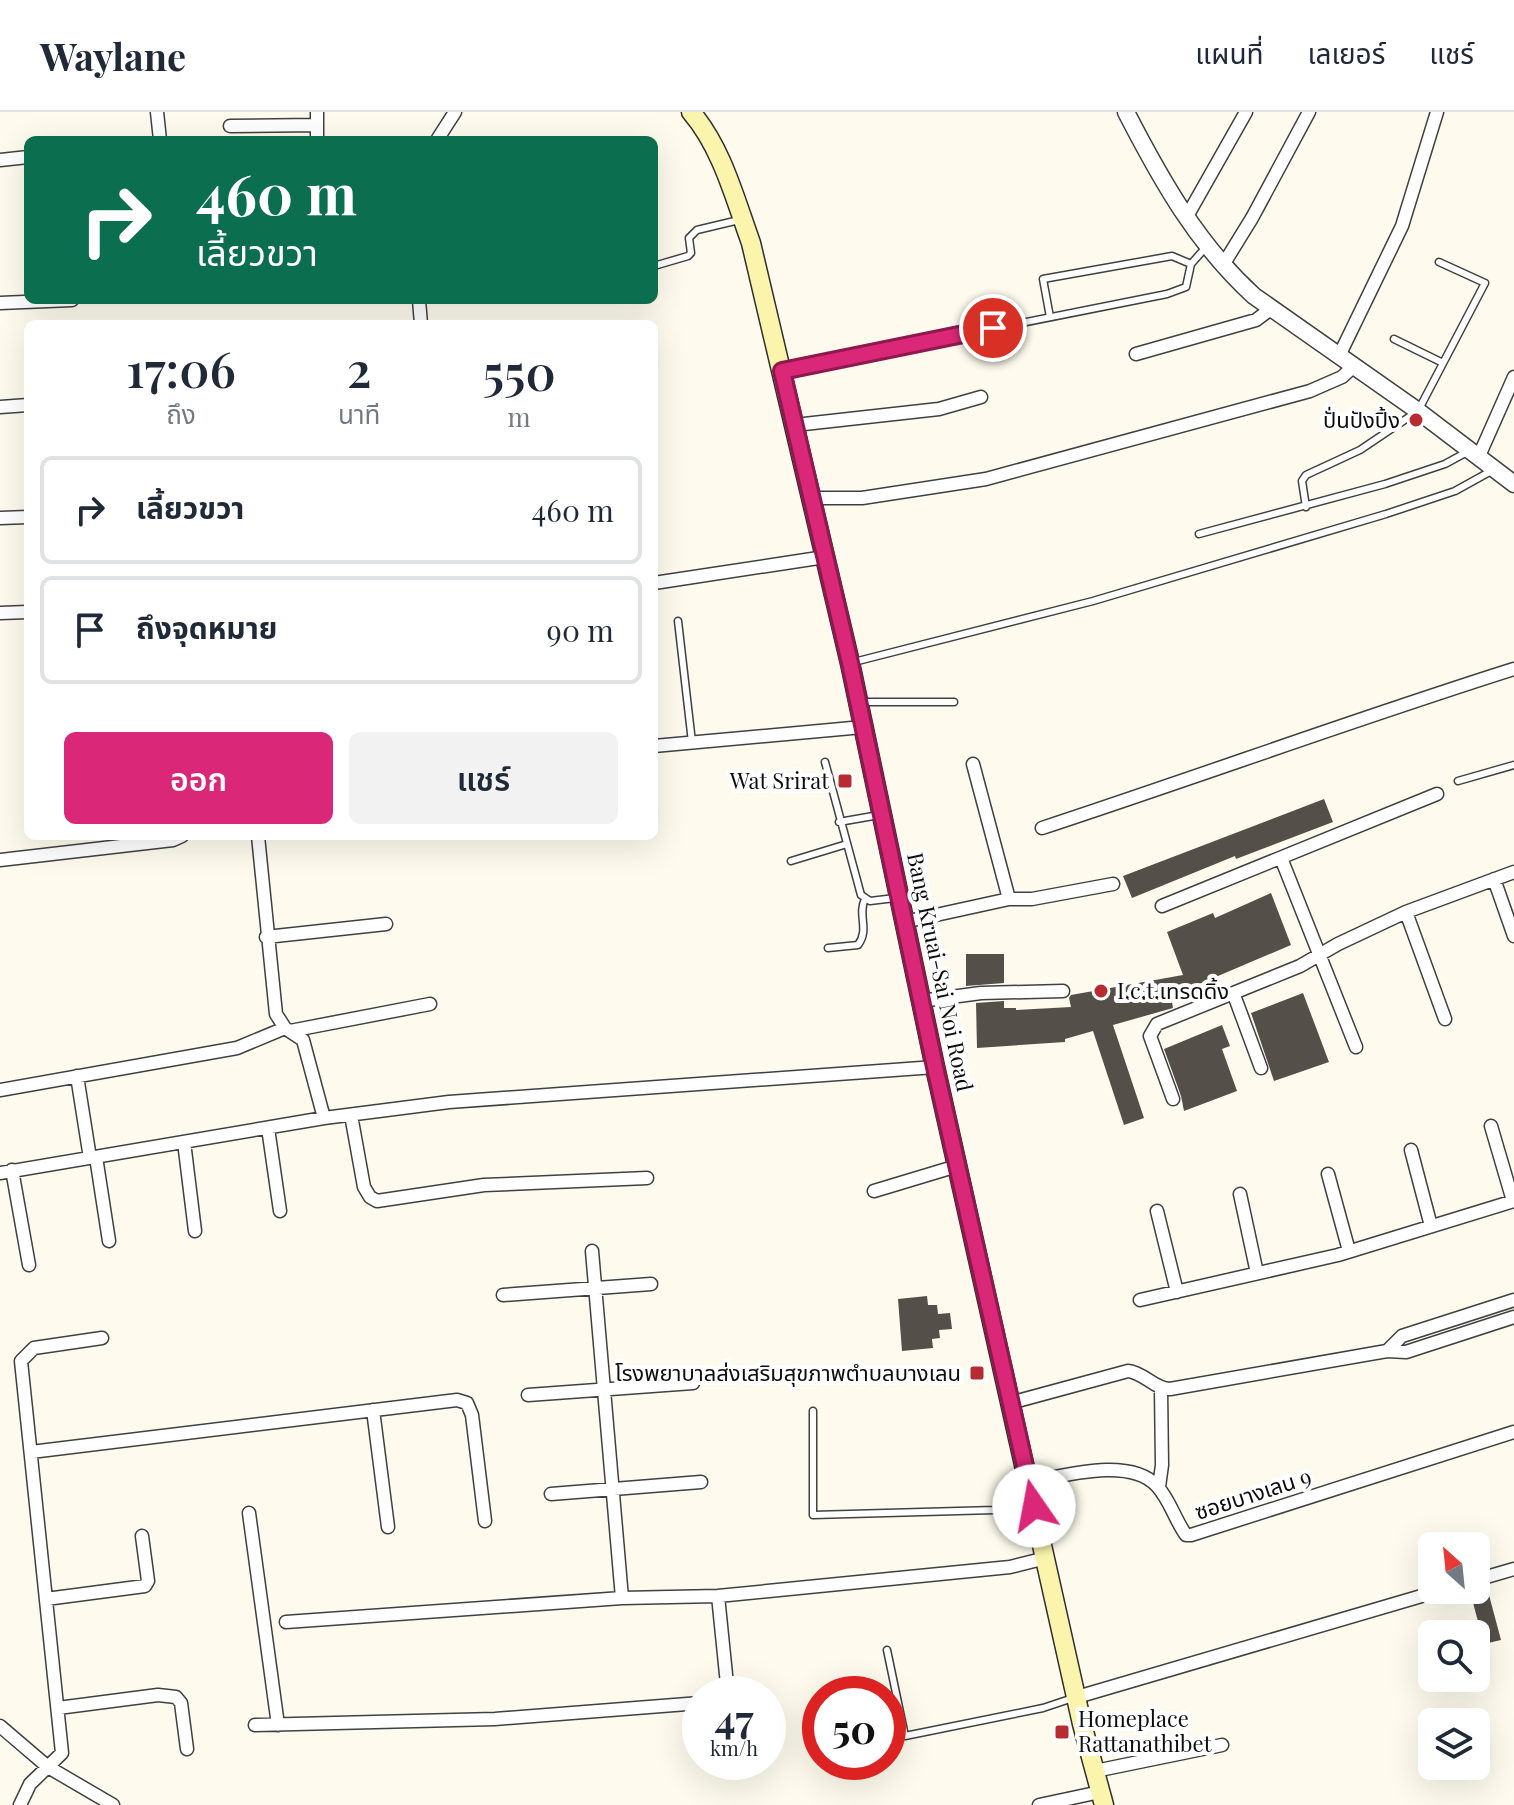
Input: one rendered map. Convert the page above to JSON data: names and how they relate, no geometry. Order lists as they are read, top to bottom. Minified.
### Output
{"streets":{"main road":["Bang Kruai-Sai Noi Road"],"street":["ซอยบางเลน 9"]},"places":{"other":["ปั่นปังปิ้ง","I.c.t.เทรดดิ้ง"],"transit":["Wat Srirat","โรงพยาบาลส่งเสริมสุขภาพตำบลบางเลน","Homeplace Rattanathibet"]},"north":"top left","page":{"header":"Waylane","nav":["แผนที่","เลเยอร์","แชร์"],"turn":["460 m","เลี้ยวขวา"],"eta":["17:06","ถึง","2","นาที","550","m"],"list":[{"name":"เลี้ยวขวา","value":"460 m"},{"name":"ถึงจุดหมาย","value":"90 m"}],"buttons":["ออก","แชร์"],"speed":"47 km/h","limit":"50"}}
